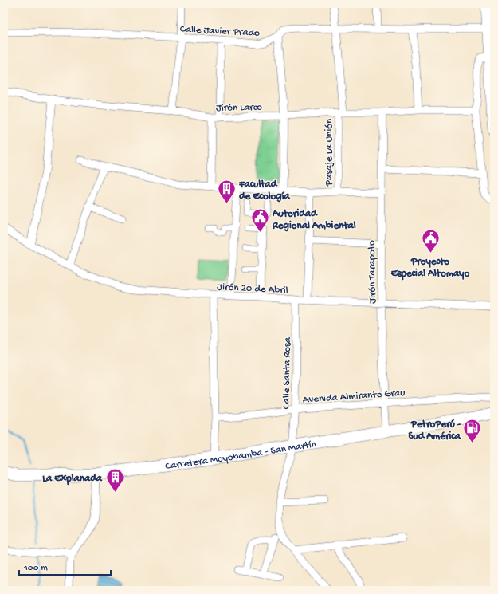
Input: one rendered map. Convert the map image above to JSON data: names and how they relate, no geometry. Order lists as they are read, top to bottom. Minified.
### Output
{"streets":{"main road":["Carretera Moyobamba - San Martín"],"street":["Calle Javier Prado","Jirón Larco","Pasaje La Unión","Jirón Tarapoto","Jirón 20 de Abril","Calle Santa Rosa","Avenida Almirante Grau"]},"crossings":[["Calle Javier Prado","Pasaje La Unión"],["Jirón Larco","Pasaje La Unión"],["Jirón Larco","Jirón Tarapoto"],["Jirón Tarapoto","Jirón 20 de Abril"],["Jirón Tarapoto","Avenida Almirante Grau"],["Jirón Tarapoto","Carretera Moyobamba - San Martín"],["Jirón 20 de Abril","Calle Santa Rosa"],["Calle Santa Rosa","Avenida Almirante Grau"],["Calle Santa Rosa","Carretera Moyobamba - San Martín"]],"places":{"building":["Facultad de Ecología","La Explanada"],"public building":["Autoridad Regional Ambiental","Proyecto Especial Altomayo"],"fuel station":["PetroPerú - Sud América"]},"scale_bar":"100 m"}
